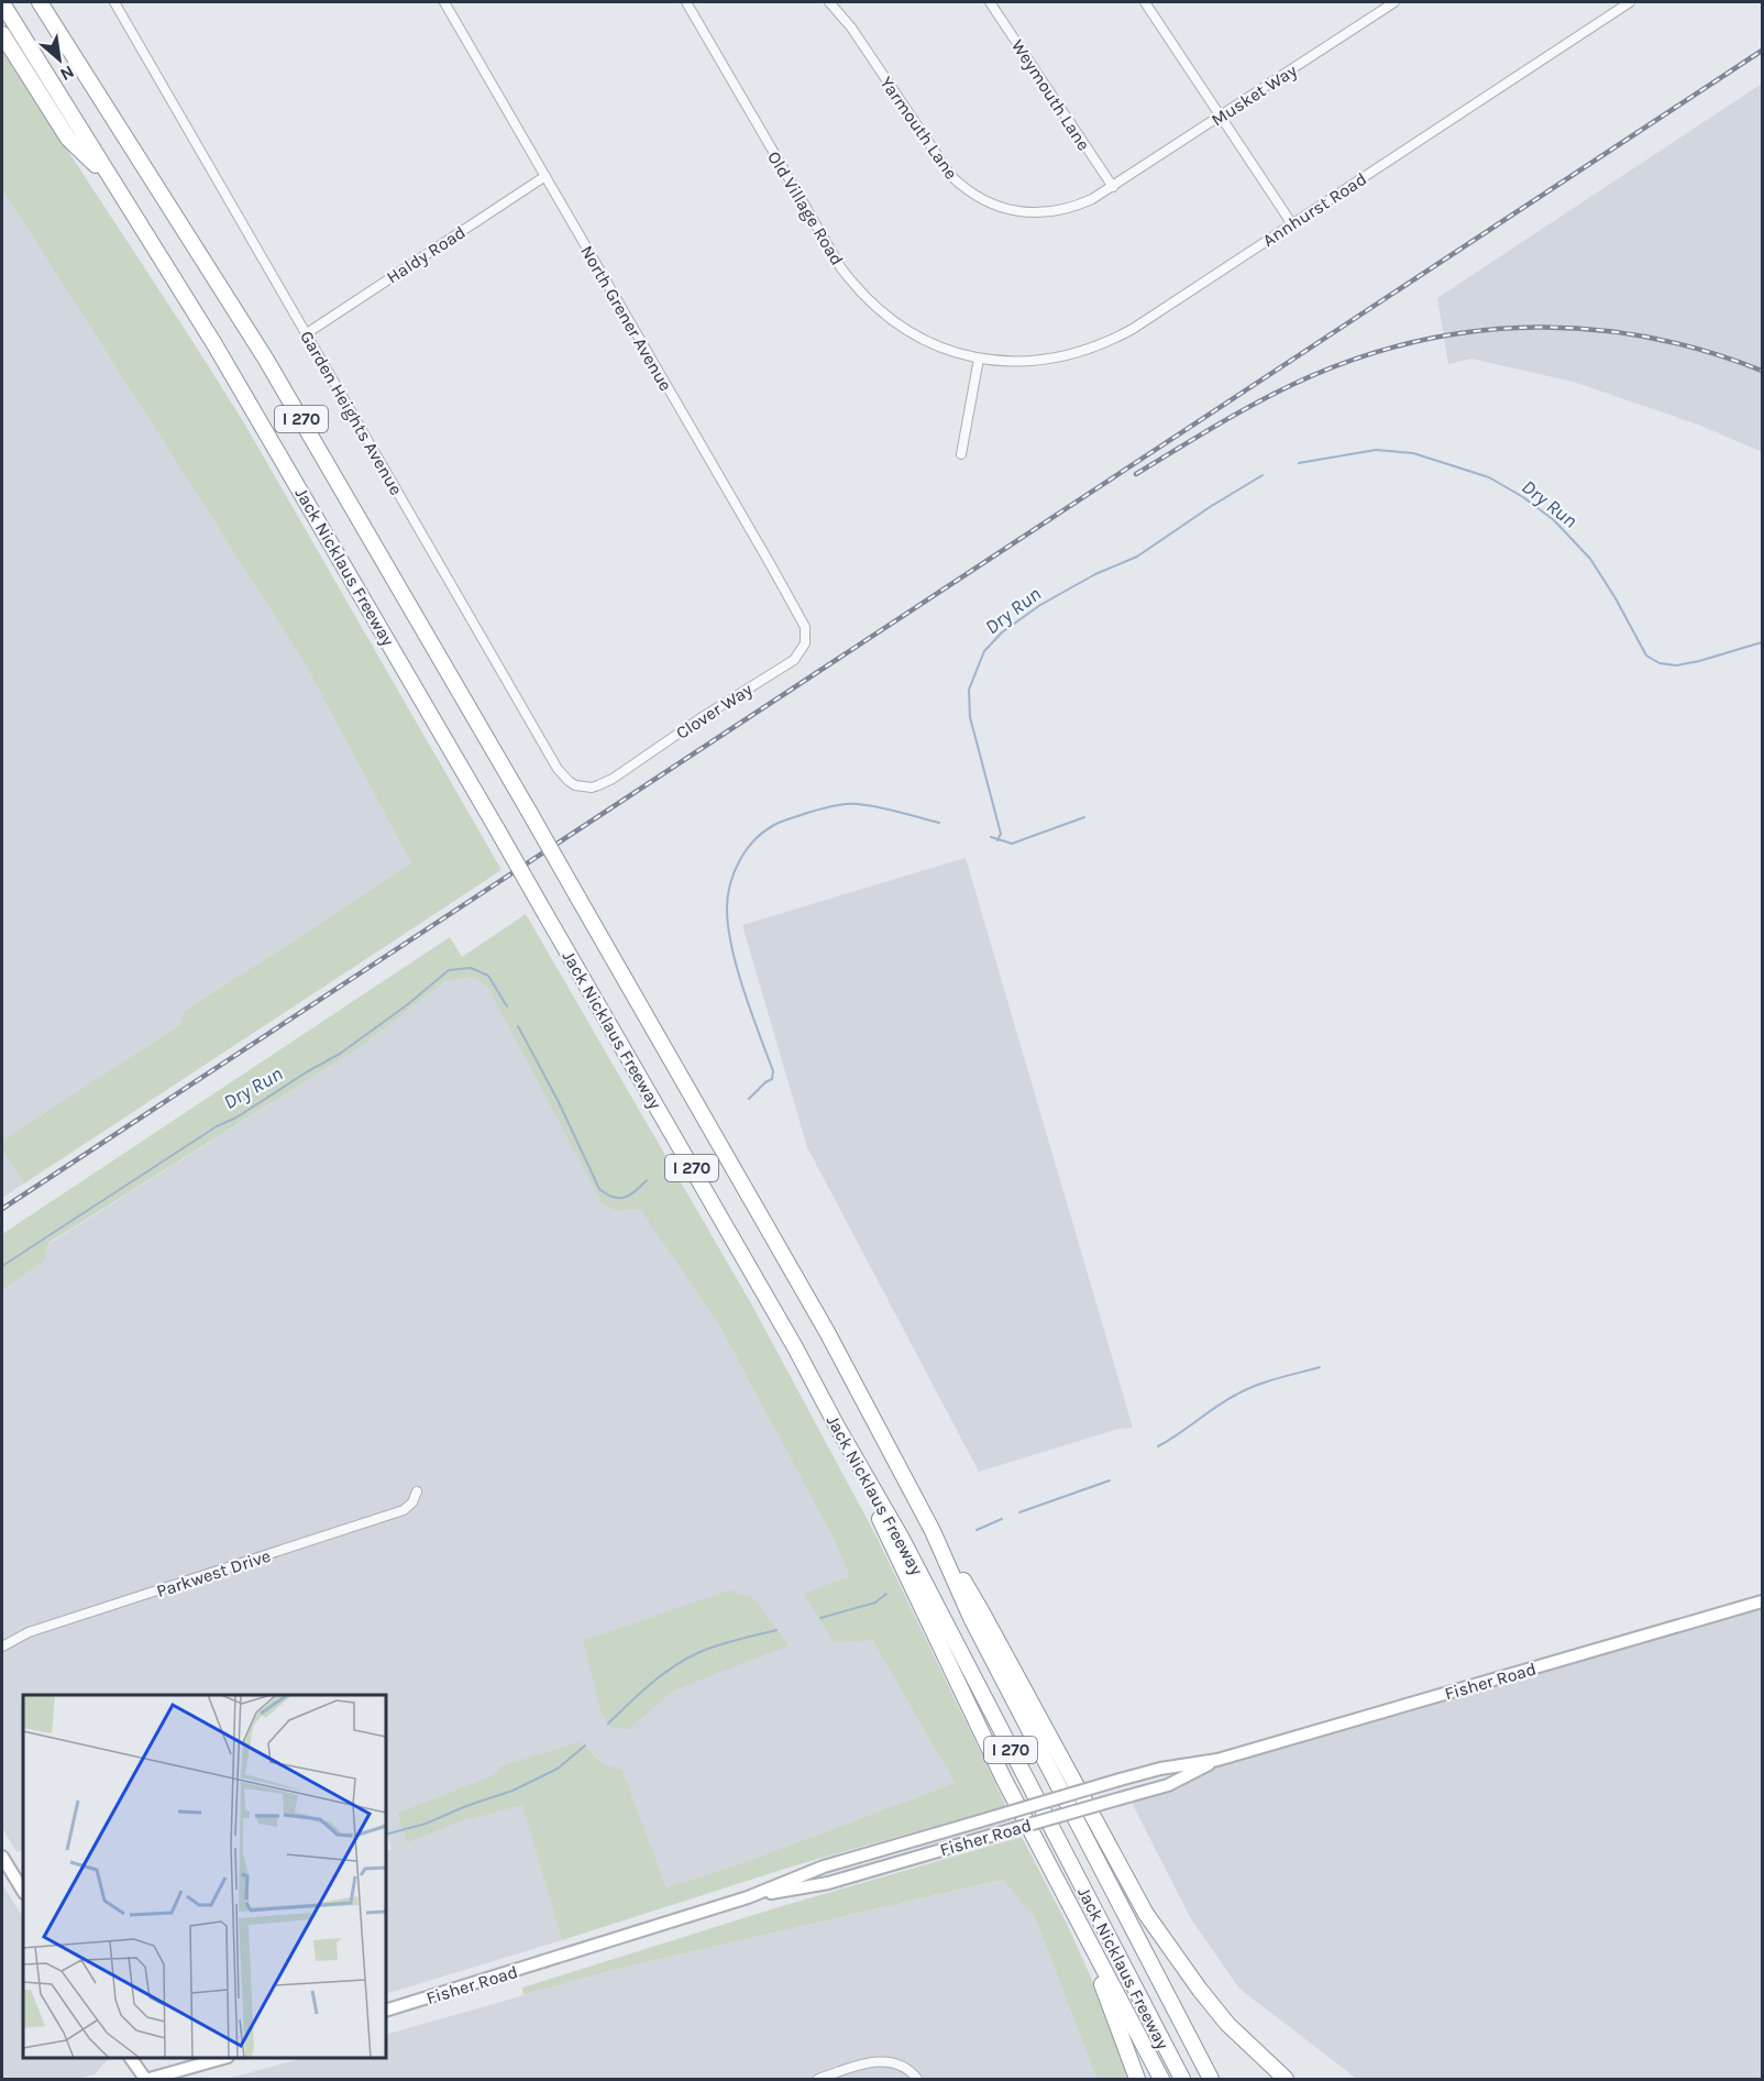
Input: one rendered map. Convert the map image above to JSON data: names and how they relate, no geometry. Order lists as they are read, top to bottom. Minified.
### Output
{"streets":{"highway":["I 270","Jack Nicklaus Freeway"],"main road":["Fisher Road"],"street":["Weymouth Lane","Musket Way","Yarmouth Lane","Old Village Road","Annhurst Road","Haldy Road","North Grener Avenue","Garden Heights Avenue","Clover Way","Parkwest Drive"]},"crossings":[["Weymouth Lane","Musket Way"],["Weymouth Lane","Yarmouth Lane"],["Musket Way","Yarmouth Lane"],["Old Village Road","Annhurst Road"],["Haldy Road","North Grener Avenue"],["Haldy Road","Garden Heights Avenue"],["North Grener Avenue","Clover Way"],["Garden Heights Avenue","Clover Way"]],"water":["Dry Run"],"north":"bottom right"}
